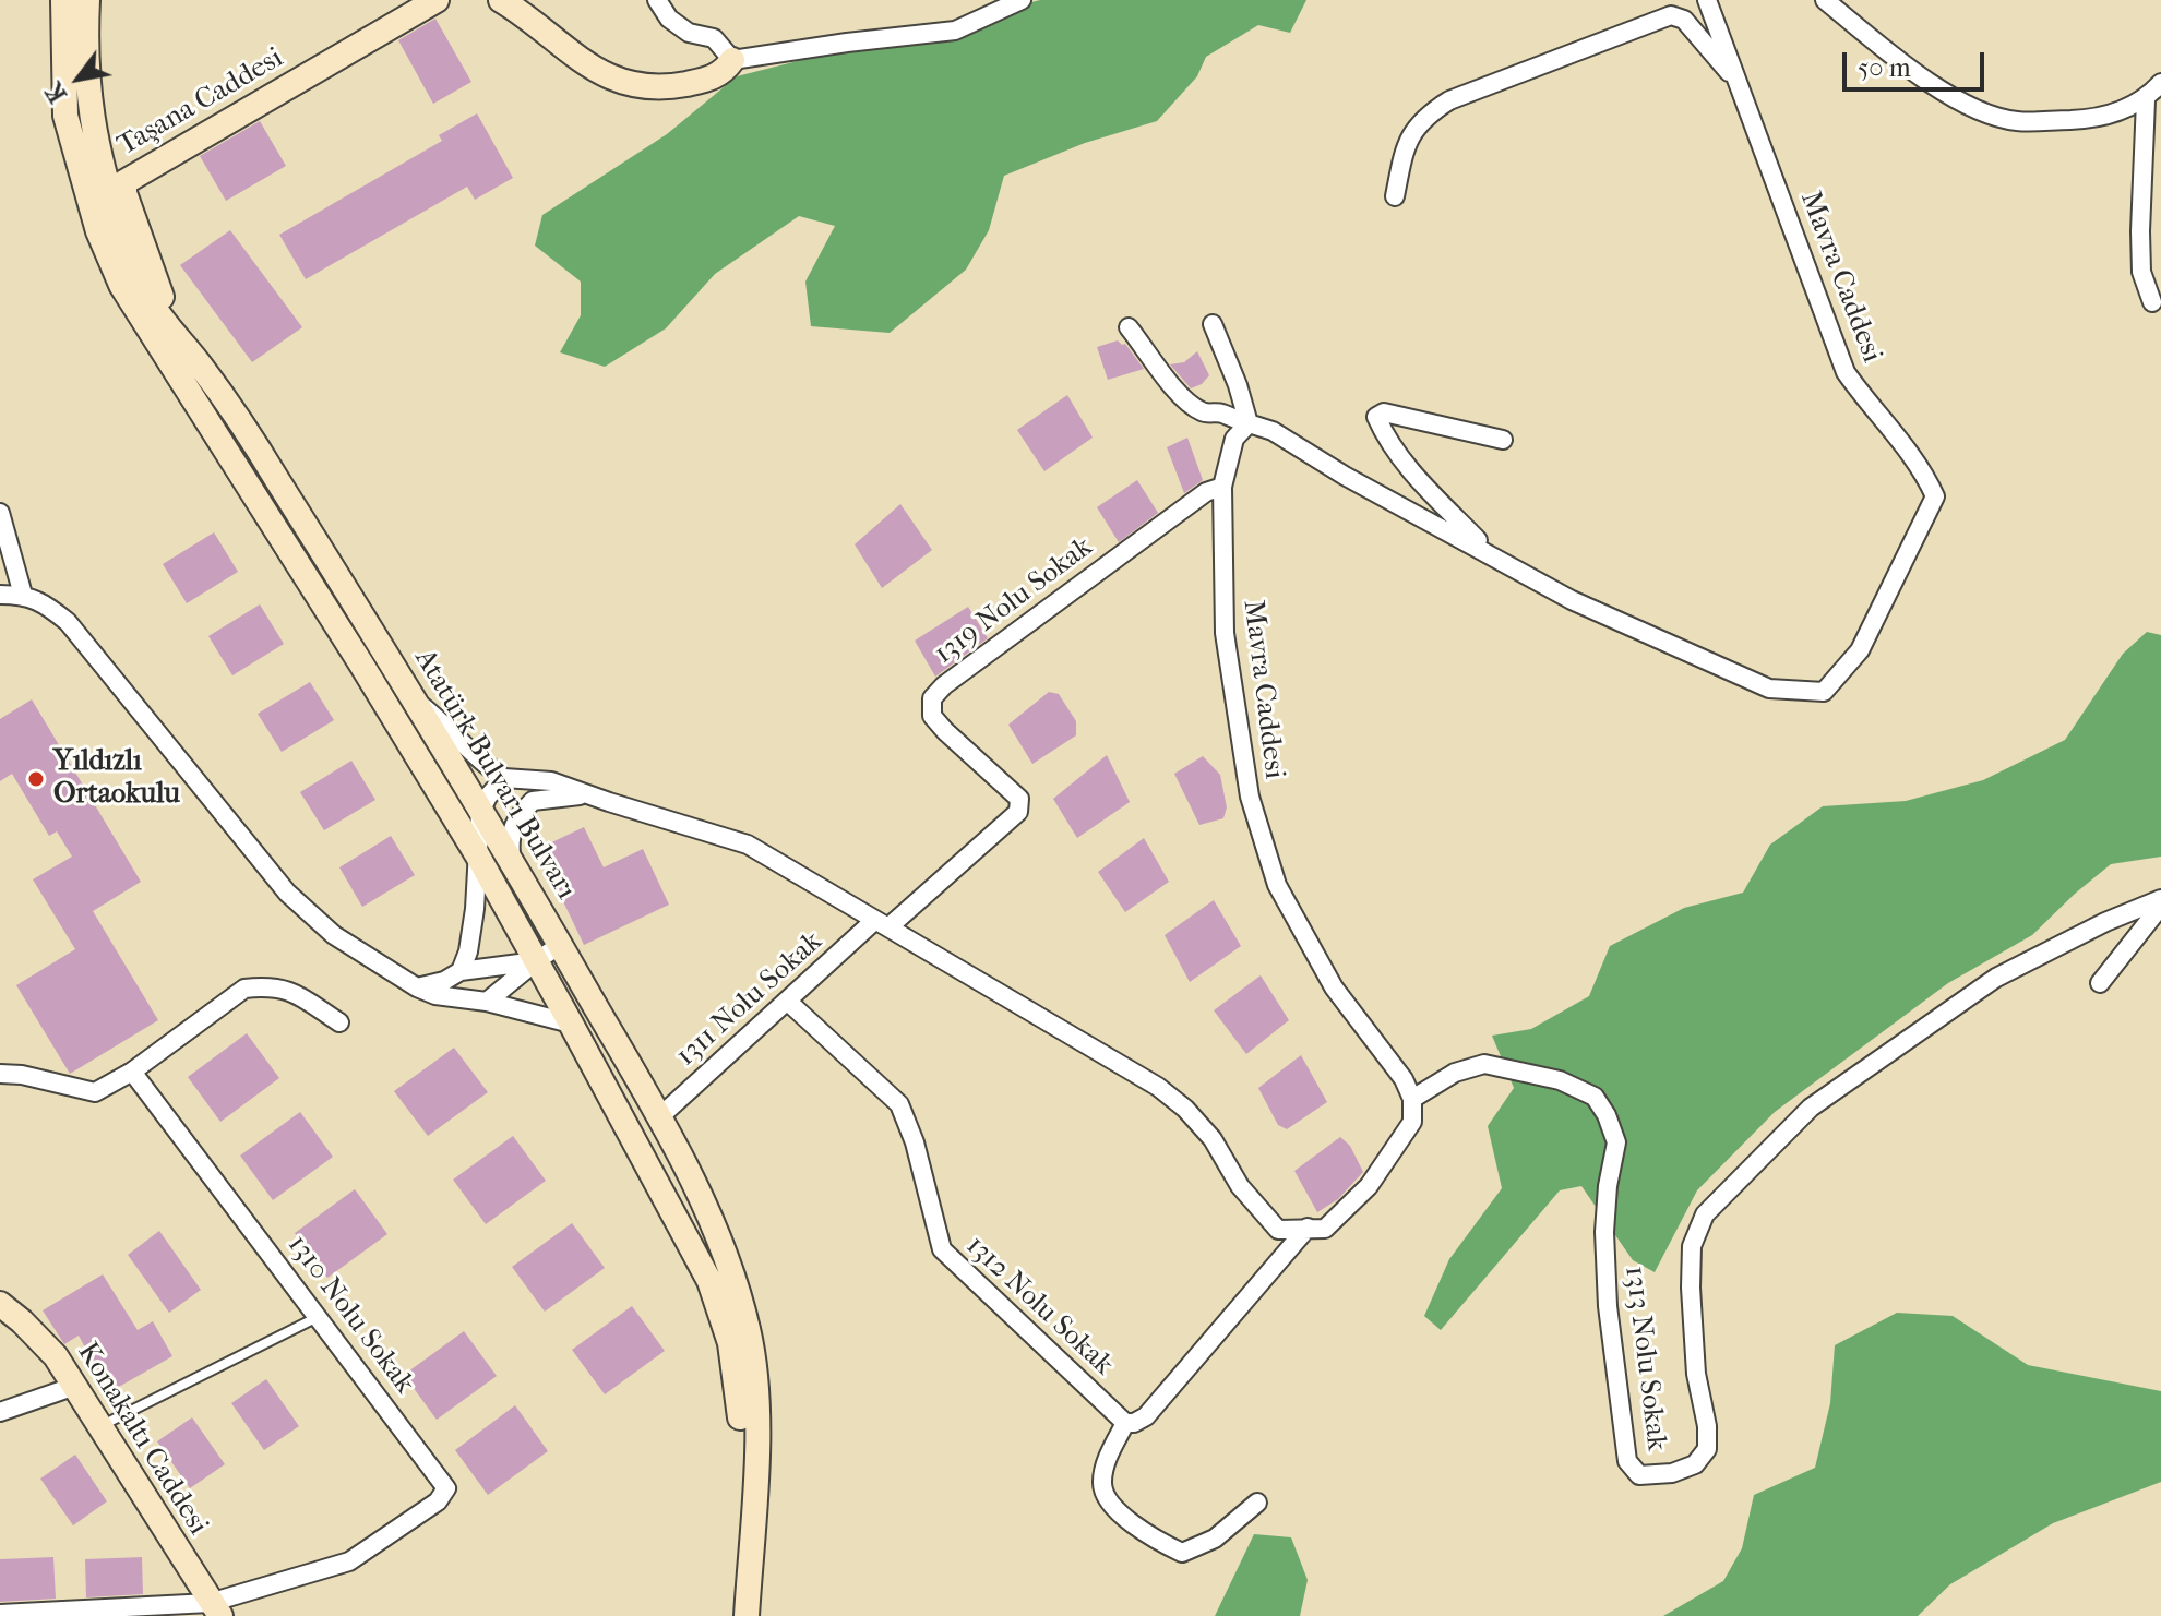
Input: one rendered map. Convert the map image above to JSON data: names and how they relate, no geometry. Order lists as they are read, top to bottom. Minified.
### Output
{"streets":{"street":["Taşana Caddesi","Mavra Caddesi","1319 Nolu Sokak","Atatürk Bulvarı Bulvarı","1311 Nolu Sokak","1312 Nolu Sokak","1310 Nolu Sokak","1313 Nolu Sokak","Konakaltı Caddesi"]},"crossings":[["Taşana Caddesi","Atatürk Bulvarı Bulvarı"],["Mavra Caddesi","1319 Nolu Sokak"],["Mavra Caddesi","1313 Nolu Sokak"],["1319 Nolu Sokak","1311 Nolu Sokak"],["Atatürk Bulvarı Bulvarı","1311 Nolu Sokak"],["1311 Nolu Sokak","1312 Nolu Sokak"],["1310 Nolu Sokak","Konakaltı Caddesi"]],"places":["Yıldızlı Ortaokulu"],"scale_bar":"50 m","north":"bottom left"}
